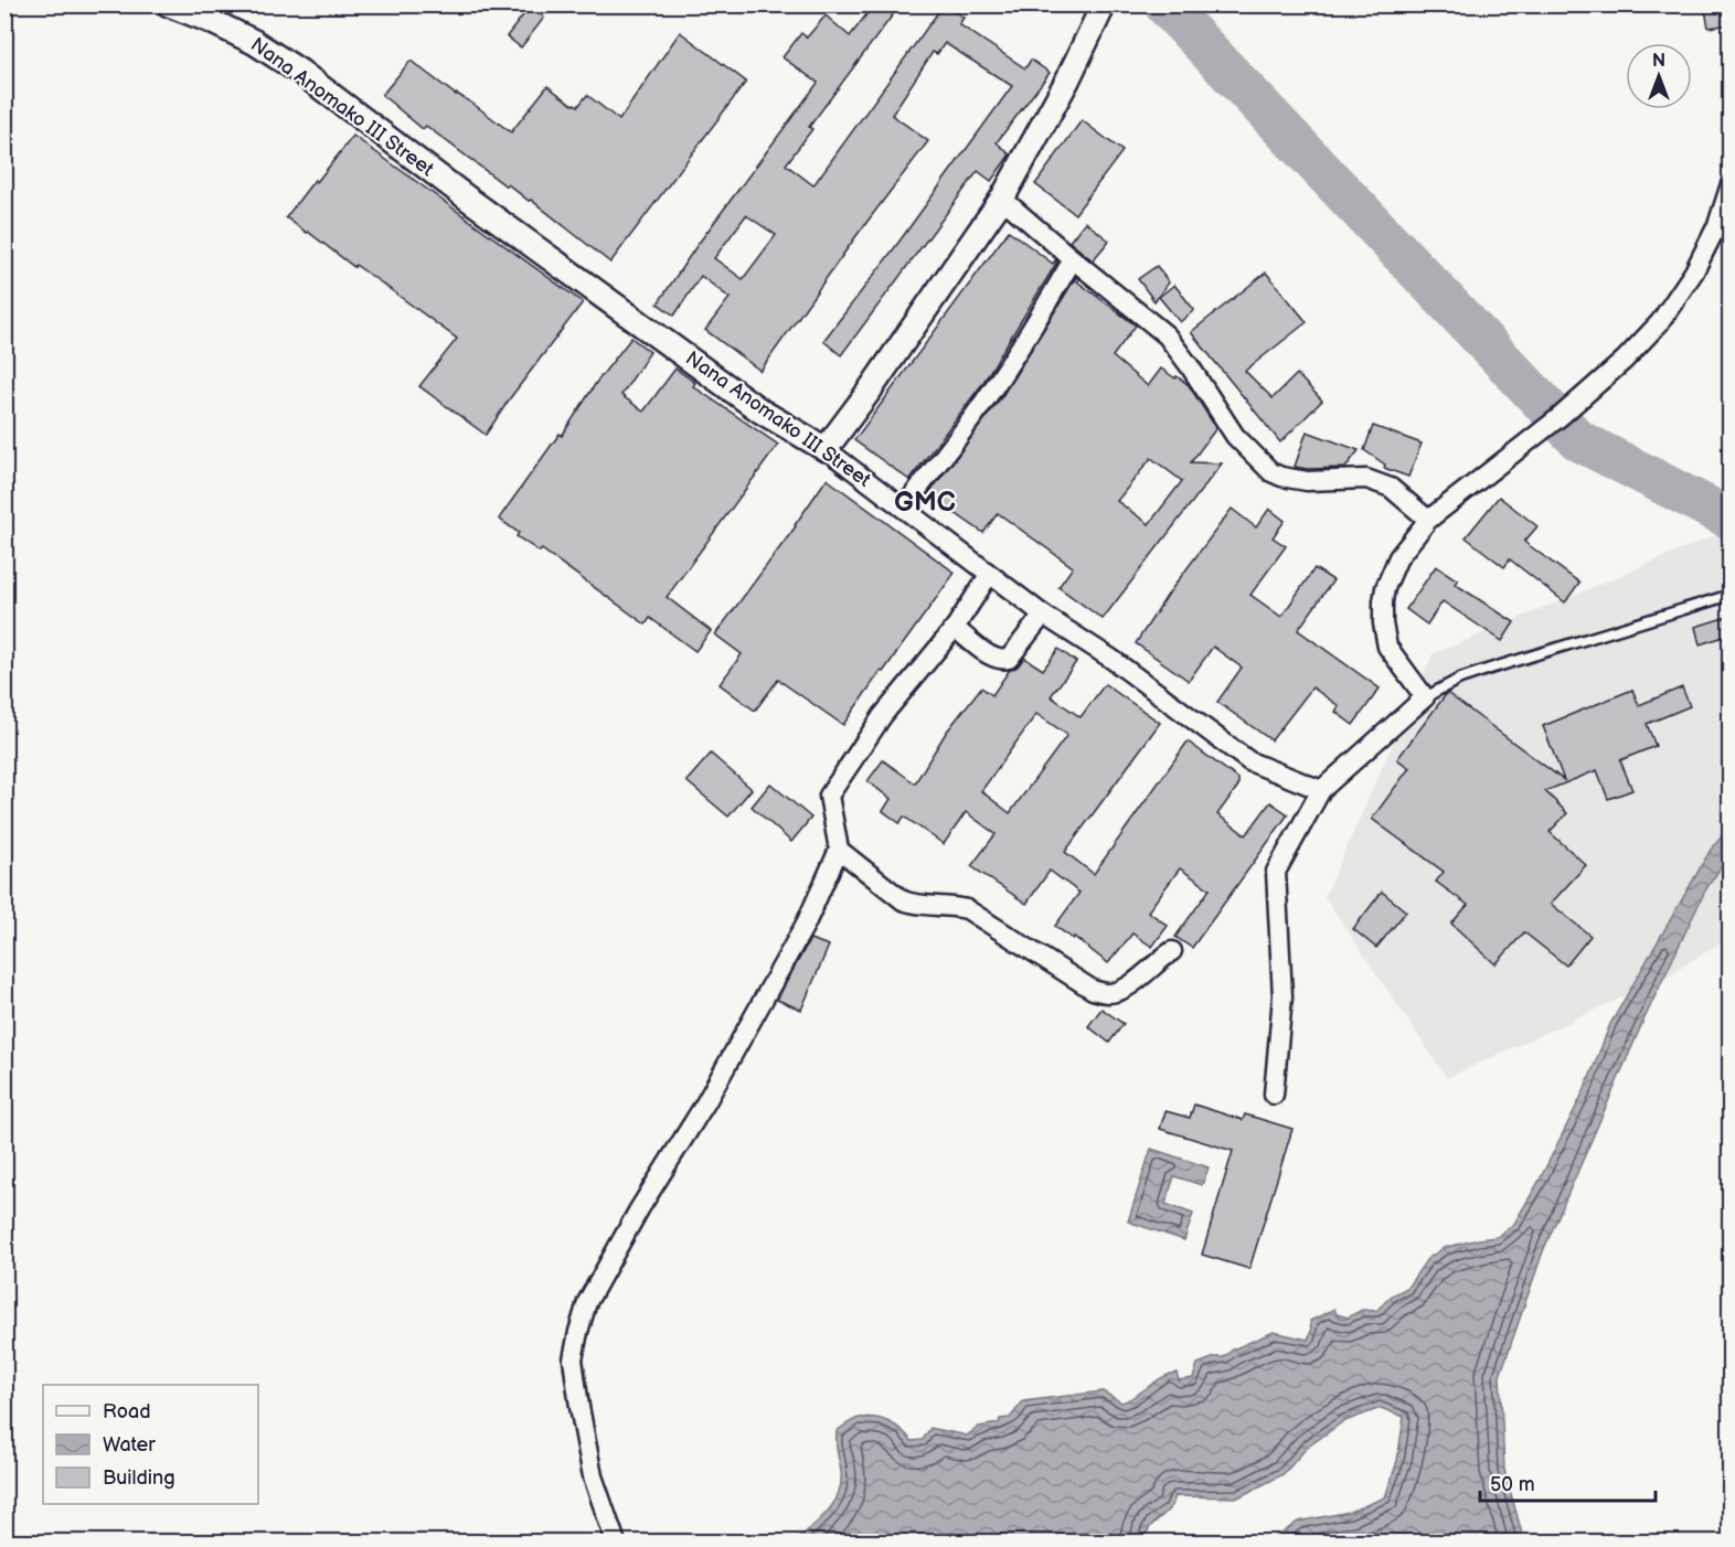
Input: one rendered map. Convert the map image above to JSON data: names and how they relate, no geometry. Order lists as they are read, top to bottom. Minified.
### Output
{"streets":{"street":["Nana Anomako III Street"]},"districts":["GMC"],"legend":["Road","Water","Building"],"scale_bar":"50 m","north":"top"}
